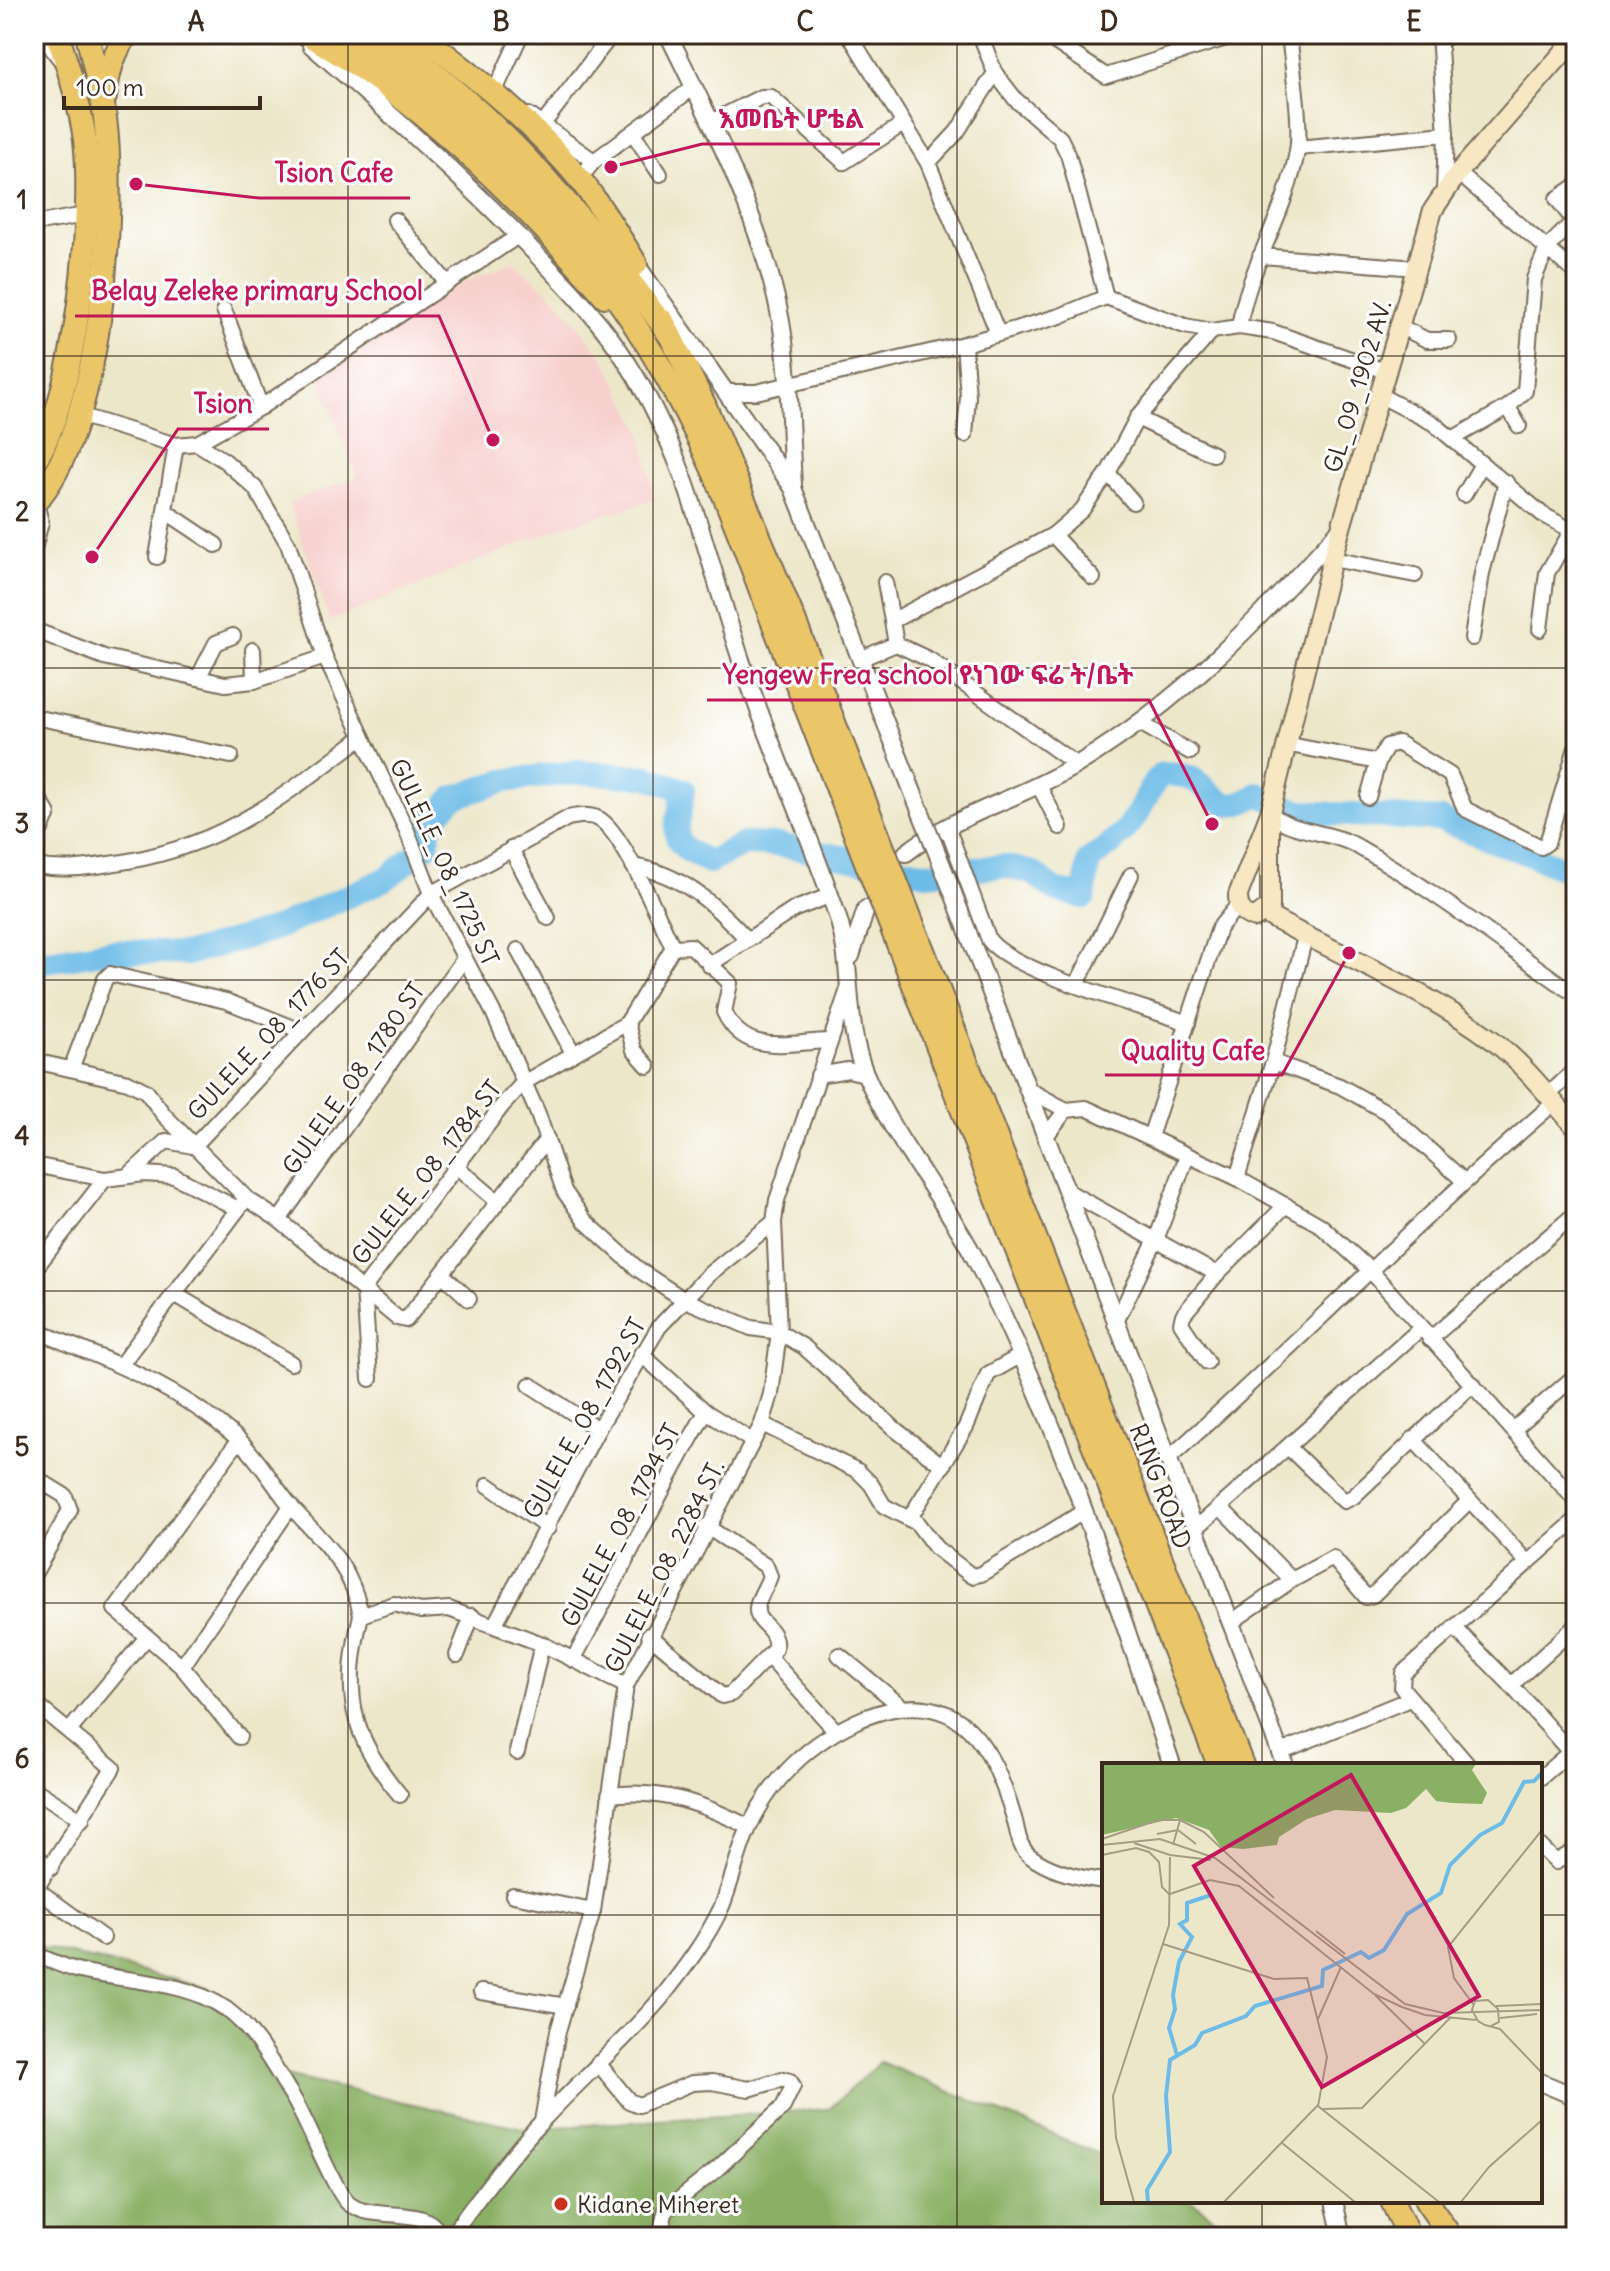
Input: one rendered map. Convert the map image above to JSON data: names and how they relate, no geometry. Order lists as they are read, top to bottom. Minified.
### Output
{"streets":{"main road":["GL_09_1902 AV.","RING ROAD"],"street":["GULELE_08_1725 ST","GULELE_08_1776 ST","GULELE_08_1780 ST","GULELE_08_1784 ST","GULELE_08_1792 ST","GULELE_08_1794 ST","GULELE_08_2284 ST."]},"crossings":[["GULELE_08_1725 ST","GULELE_08_1776 ST"],["GULELE_08_1725 ST","GULELE_08_1780 ST"],["GULELE_08_1725 ST","GULELE_08_1784 ST"],["GULELE_08_1725 ST","GULELE_08_1792 ST"],["GULELE_08_1725 ST","GULELE_08_2284 ST."],["GULELE_08_1792 ST","GULELE_08_2284 ST."]],"places":["እመቤት ሆቴል","Tsion Cafe","Belay Zeleke primary School","Tsion","Yengew Frea school የነገው ፍሬ ት/ቤት","Quality Cafe","Kidane Miheret"],"scale_bar":"100 m","grid":{"columns":["A","B","C","D","E"],"rows":["1","2","3","4","5","6","7"]}}
